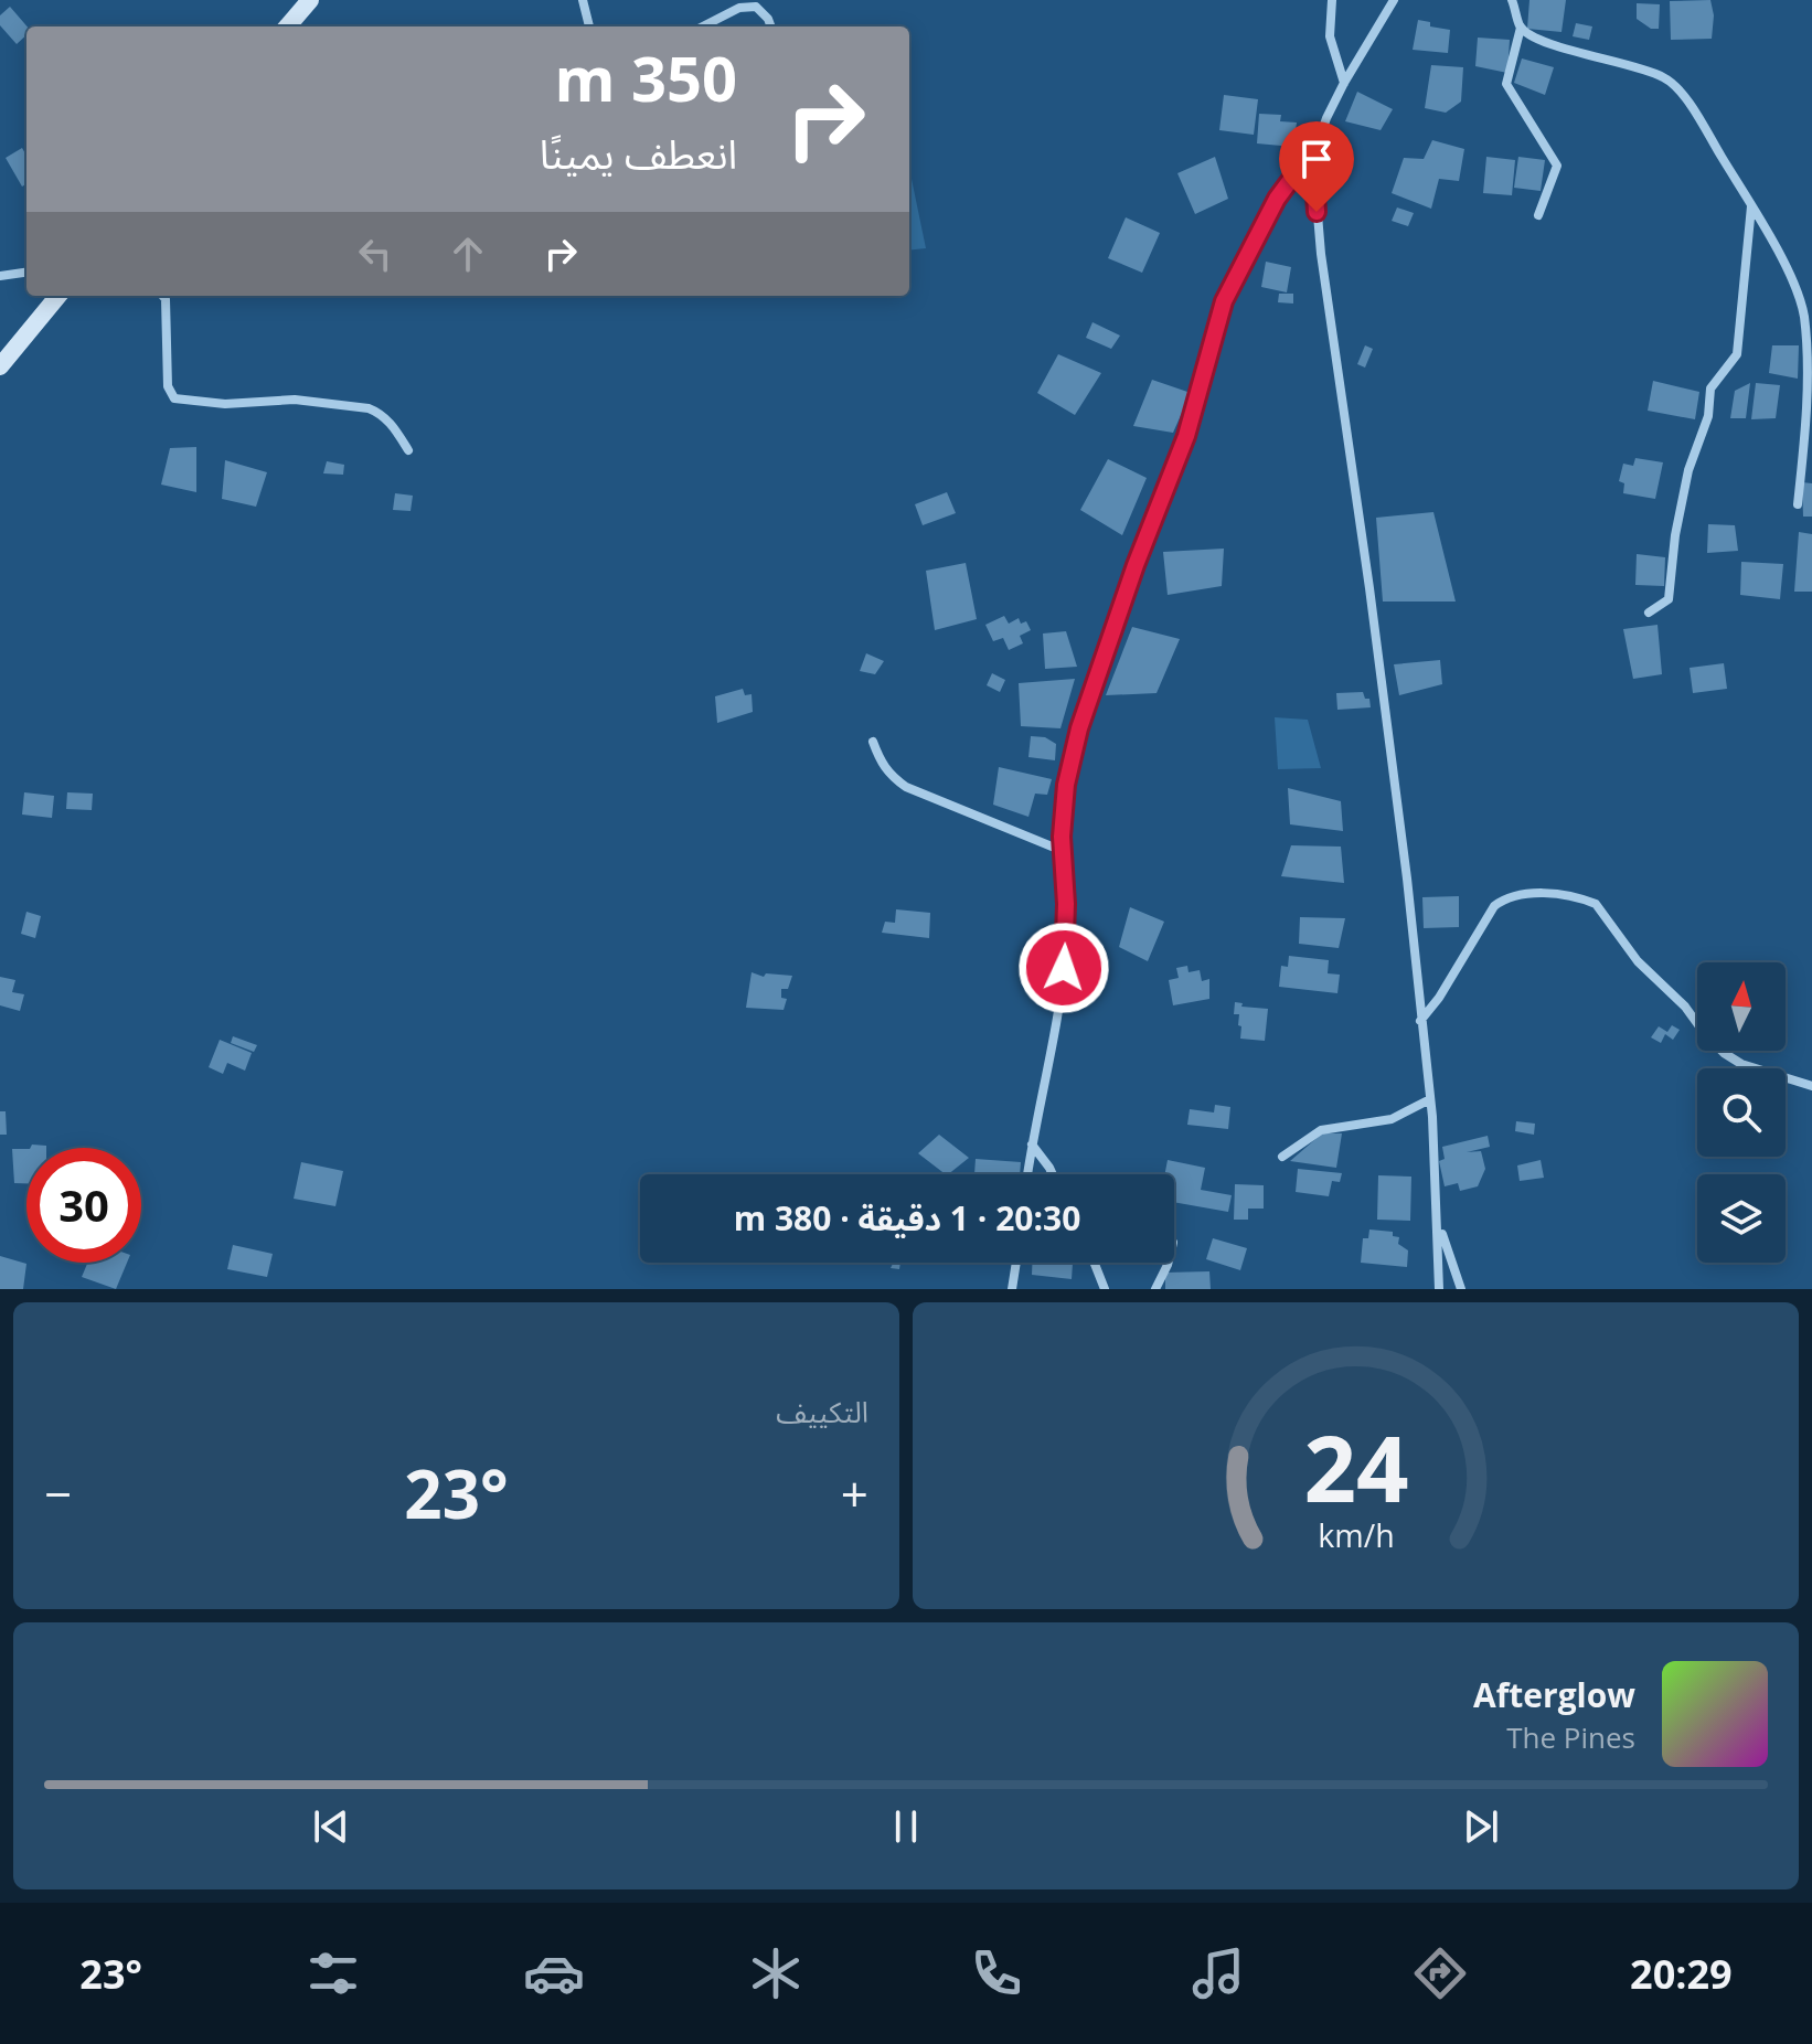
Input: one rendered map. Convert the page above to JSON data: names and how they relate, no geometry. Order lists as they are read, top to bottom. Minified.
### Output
{"north":"top","page":{"turn":["350 m","انعطف يمينًا"],"limit":"30","trip":"20:30 · 1 دقيقة · 380 m","tile":"التكييف","heat":["−","23°","+"],"song":["Afterglow","The Pines"],"tabs":["20:29","23°"],"gauge":["24","km/h"]}}
